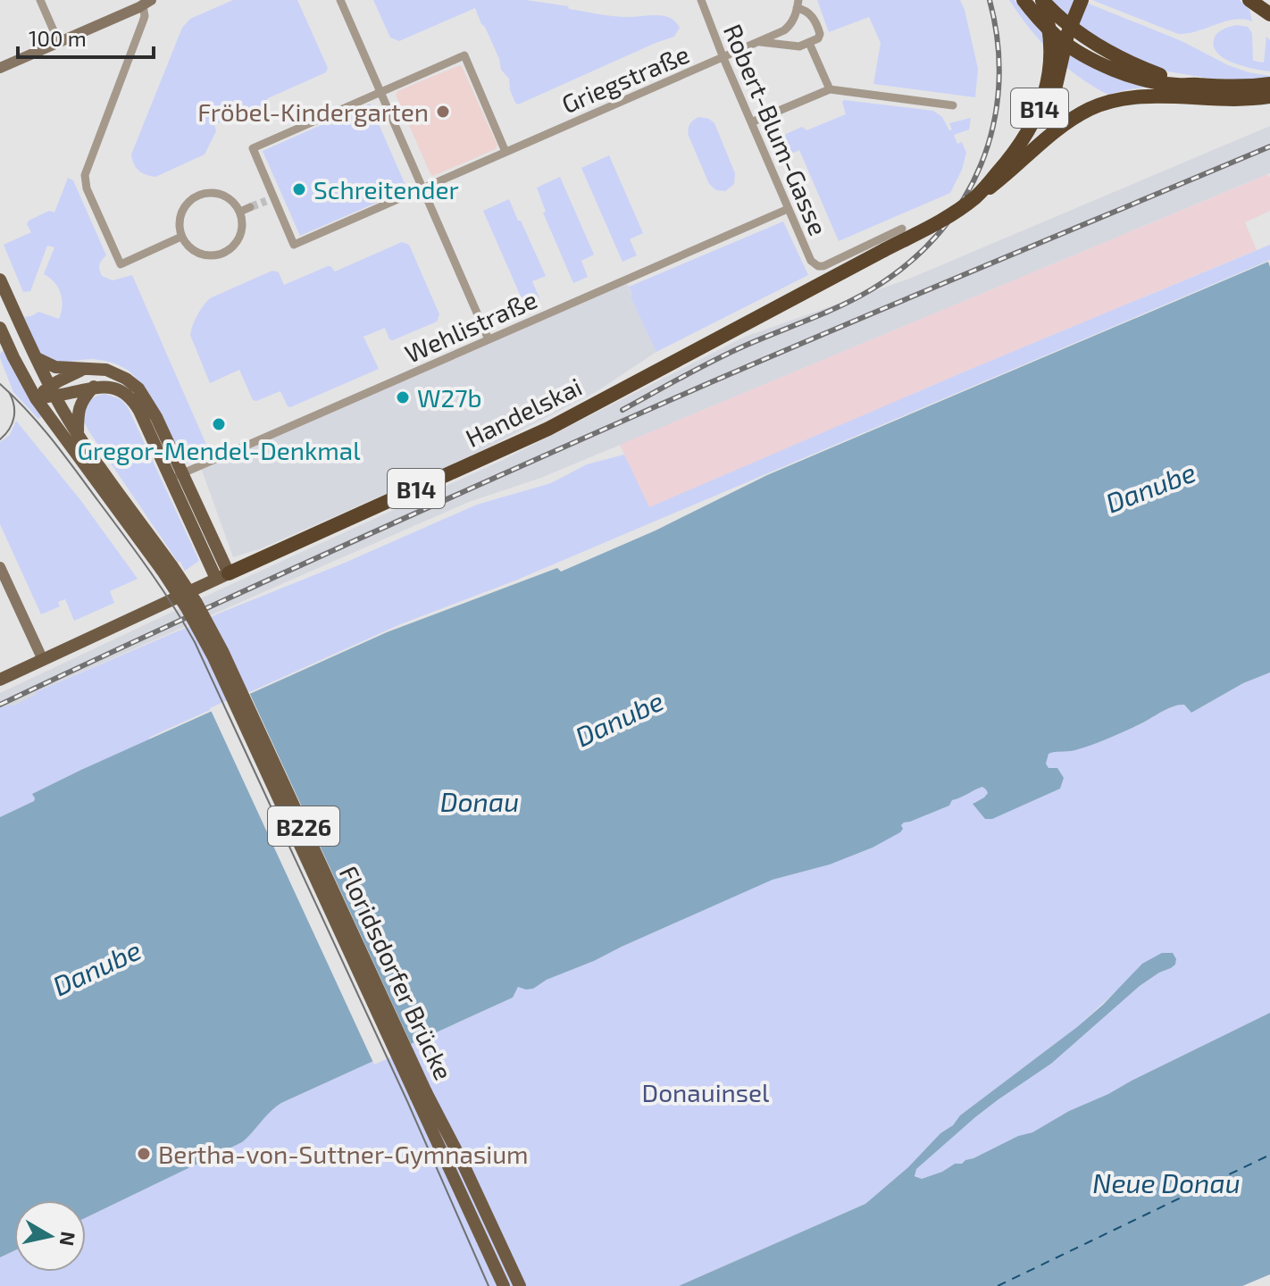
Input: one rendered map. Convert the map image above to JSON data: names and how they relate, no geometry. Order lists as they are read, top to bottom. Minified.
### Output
{"streets":{"highway":["B14","Handelskai"],"main road":["B226","Floridsdorfer Brücke"],"street":["Griegstraße","Robert-Blum-Gasse","Wehlistraße"]},"crossings":[["Griegstraße","Robert-Blum-Gasse"],["B14","Handelskai"],["Robert-Blum-Gasse","Wehlistraße"],["B226","Floridsdorfer Brücke"]],"water":["Danube","Donau","Neue Donau"],"parks":["Donauinsel"],"places":["Fröbel-Kindergarten","Schreitender","W27b","Gregor-Mendel-Denkmal","Bertha-von-Suttner-Gymnasium"],"scale_bar":"100 m","north":"right"}
